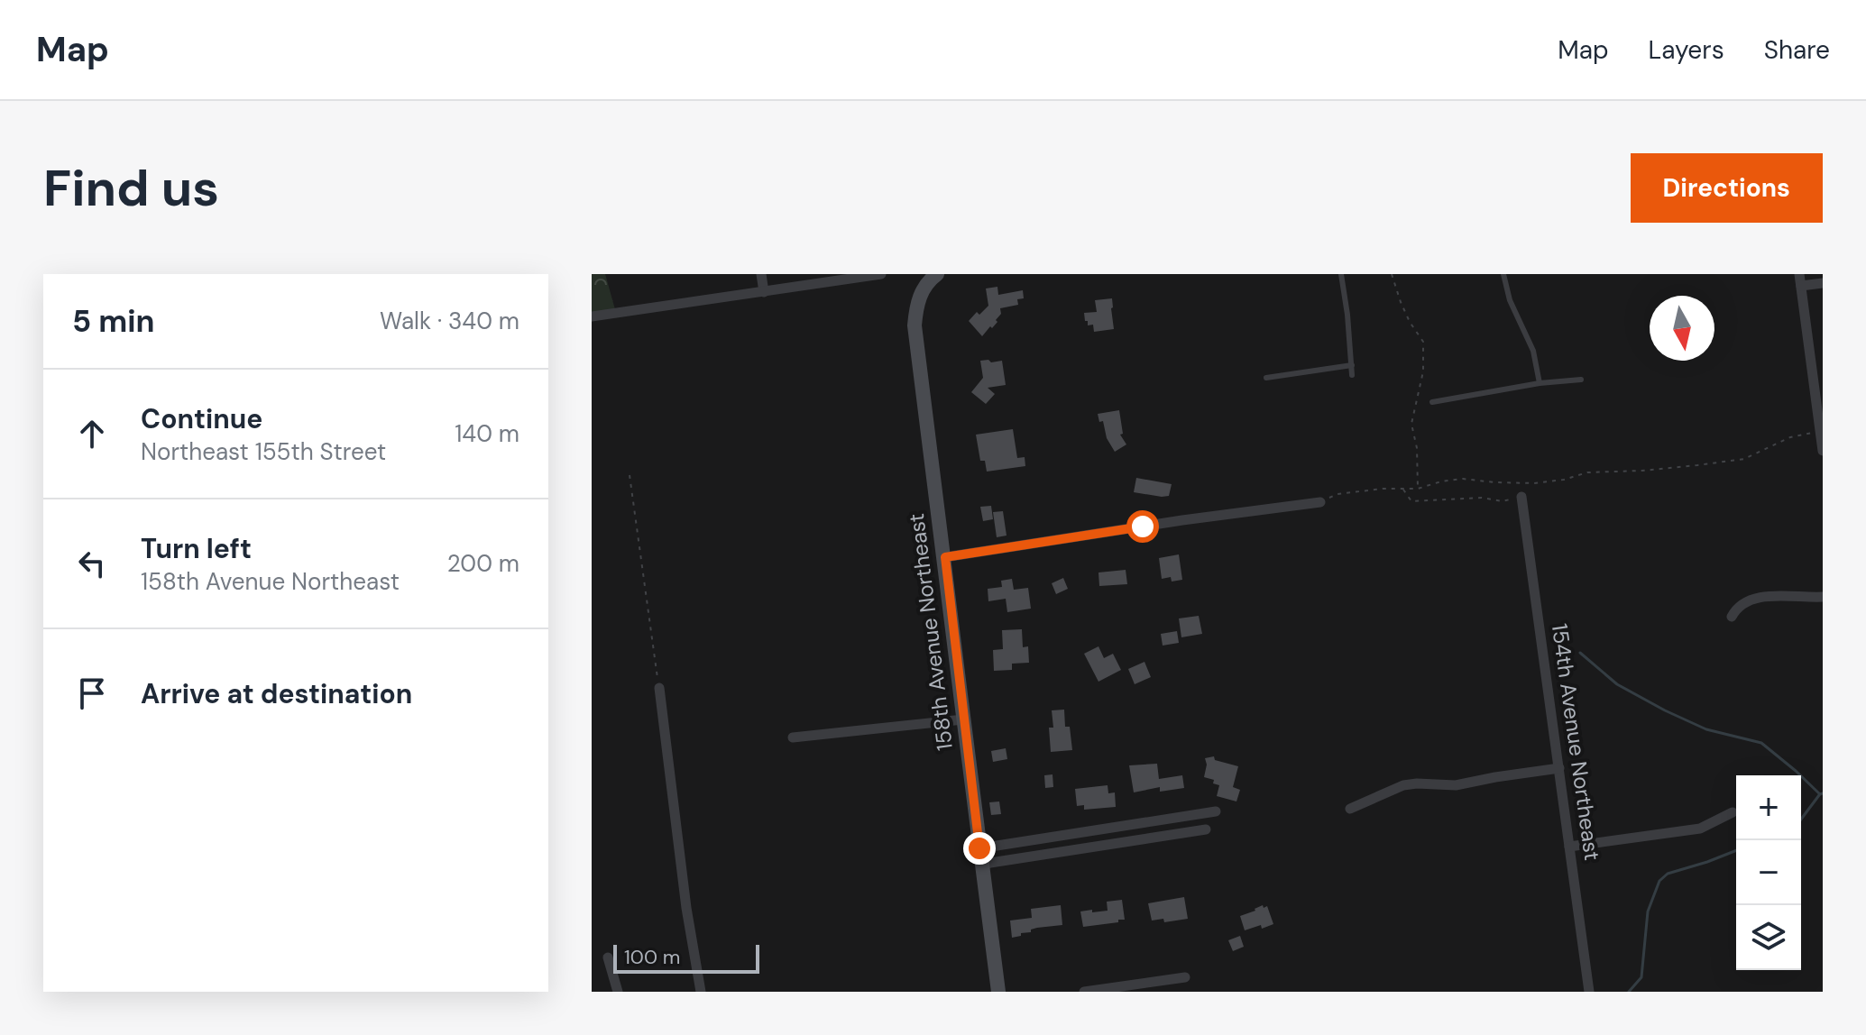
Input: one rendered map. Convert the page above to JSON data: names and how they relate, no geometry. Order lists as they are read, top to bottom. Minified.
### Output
{"streets":{"street":["158th Avenue Northeast","154th Avenue Northeast"]},"scale_bar":"100 m","north":"bottom","page":{"header":"Map","nav":["Map","Layers","Share"],"buttons":"Directions","title":"Find us","heading":["5 min","Walk · 340 m"],"list":[["Continue","Northeast 155th Street","140 m"],["Turn left","158th Avenue Northeast","200 m"],"Arrive at destination"],"map_buttons":["+","−"],"scale":"100 m"}}
